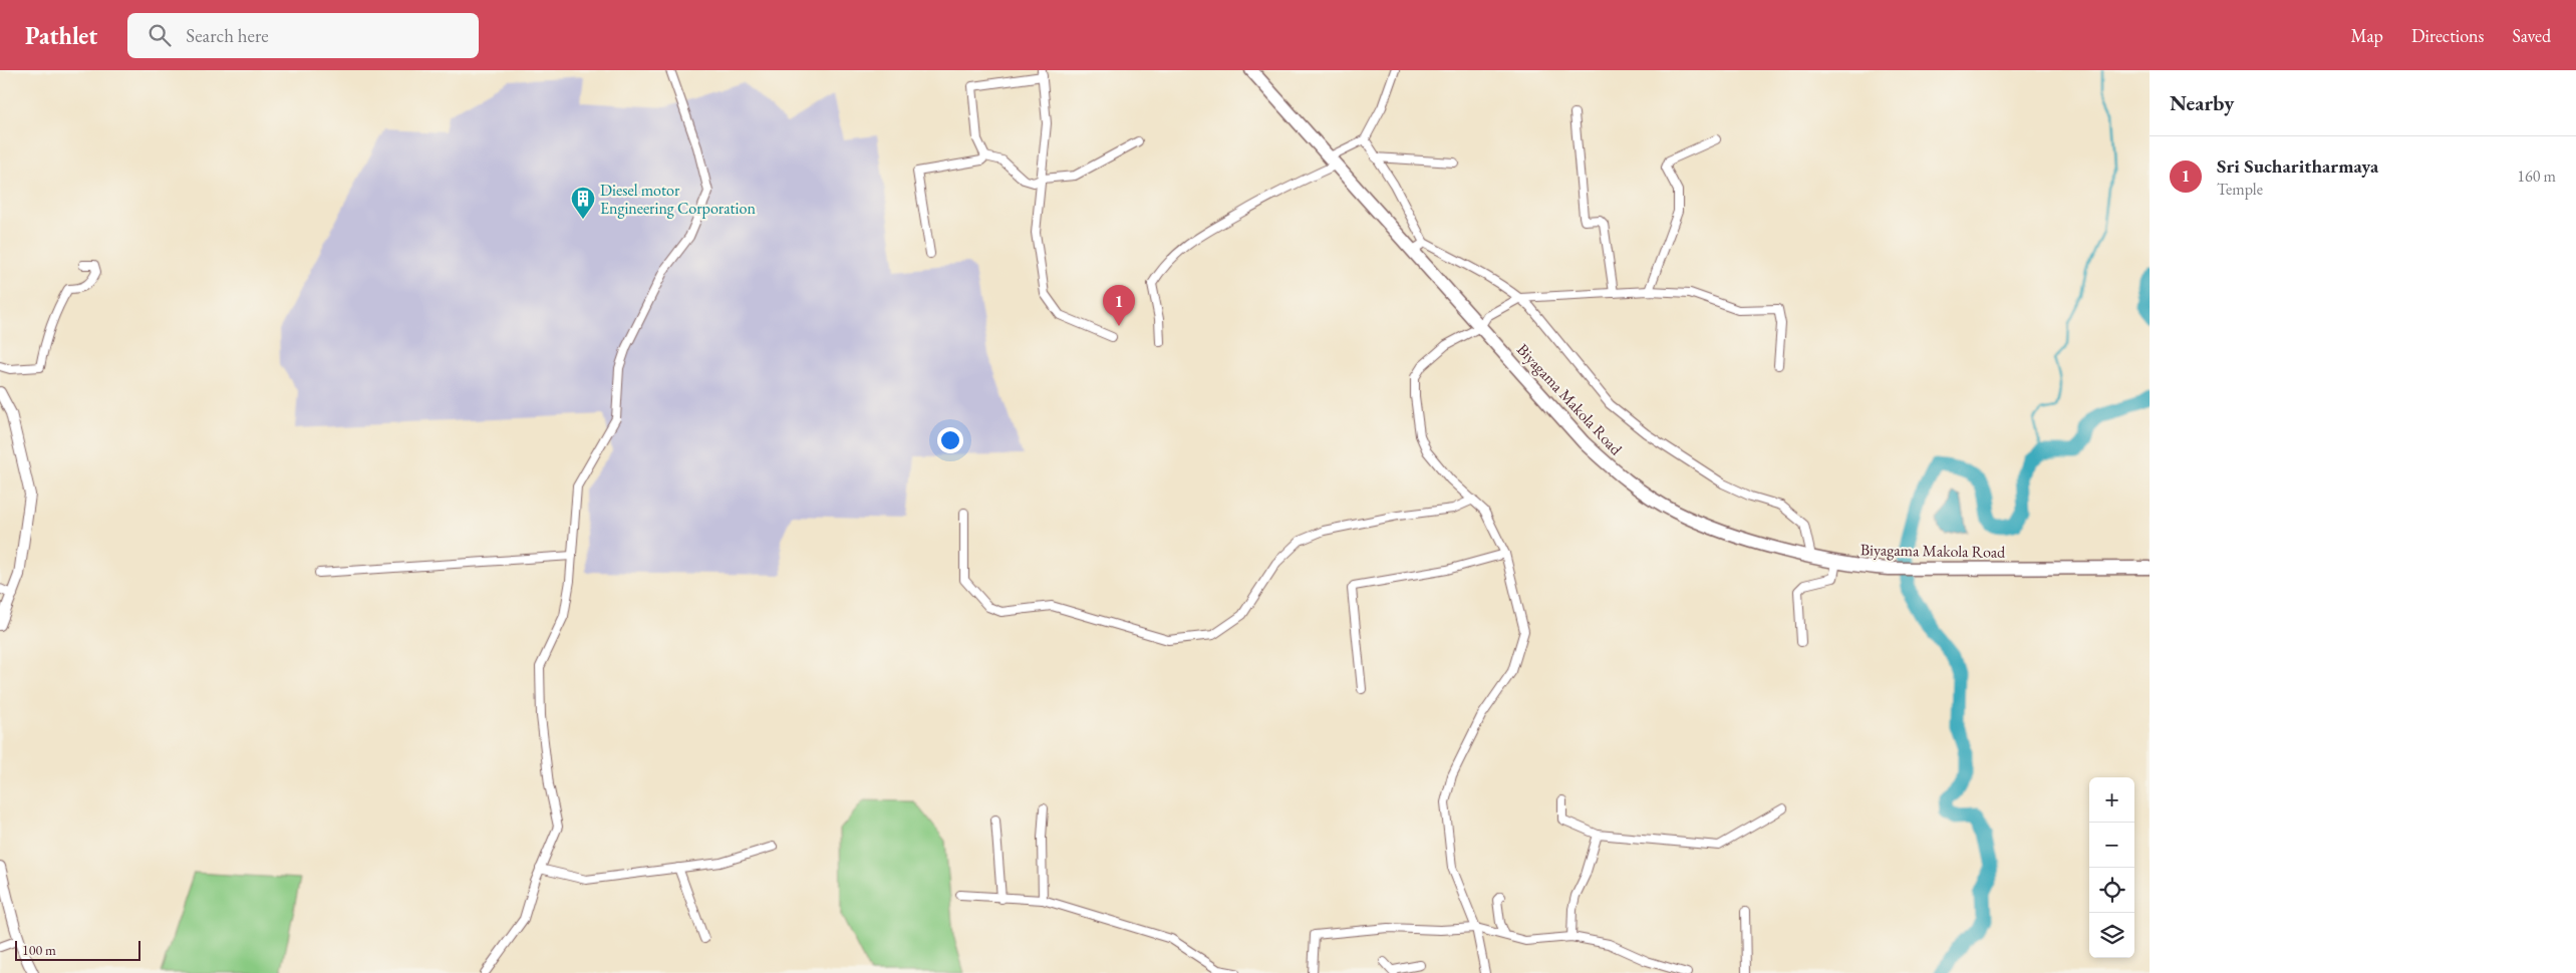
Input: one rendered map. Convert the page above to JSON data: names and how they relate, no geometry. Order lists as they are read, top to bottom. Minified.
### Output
{"streets":{"main road":["Biyagama Makola Road"]},"places":{"building":["Diesel motor Engineering Corporation"]},"scale_bar":"100 m","page":{"header":"Pathlet","search":"Search here","nav":["Map","Directions","Saved"],"heading":"Nearby","list":[{"mark":"1","name":"Sri Sucharitharmaya","note":"Temple","value":"160 m"}],"pins":"1","map_buttons":["+","−"],"scale":"100 m"}}
